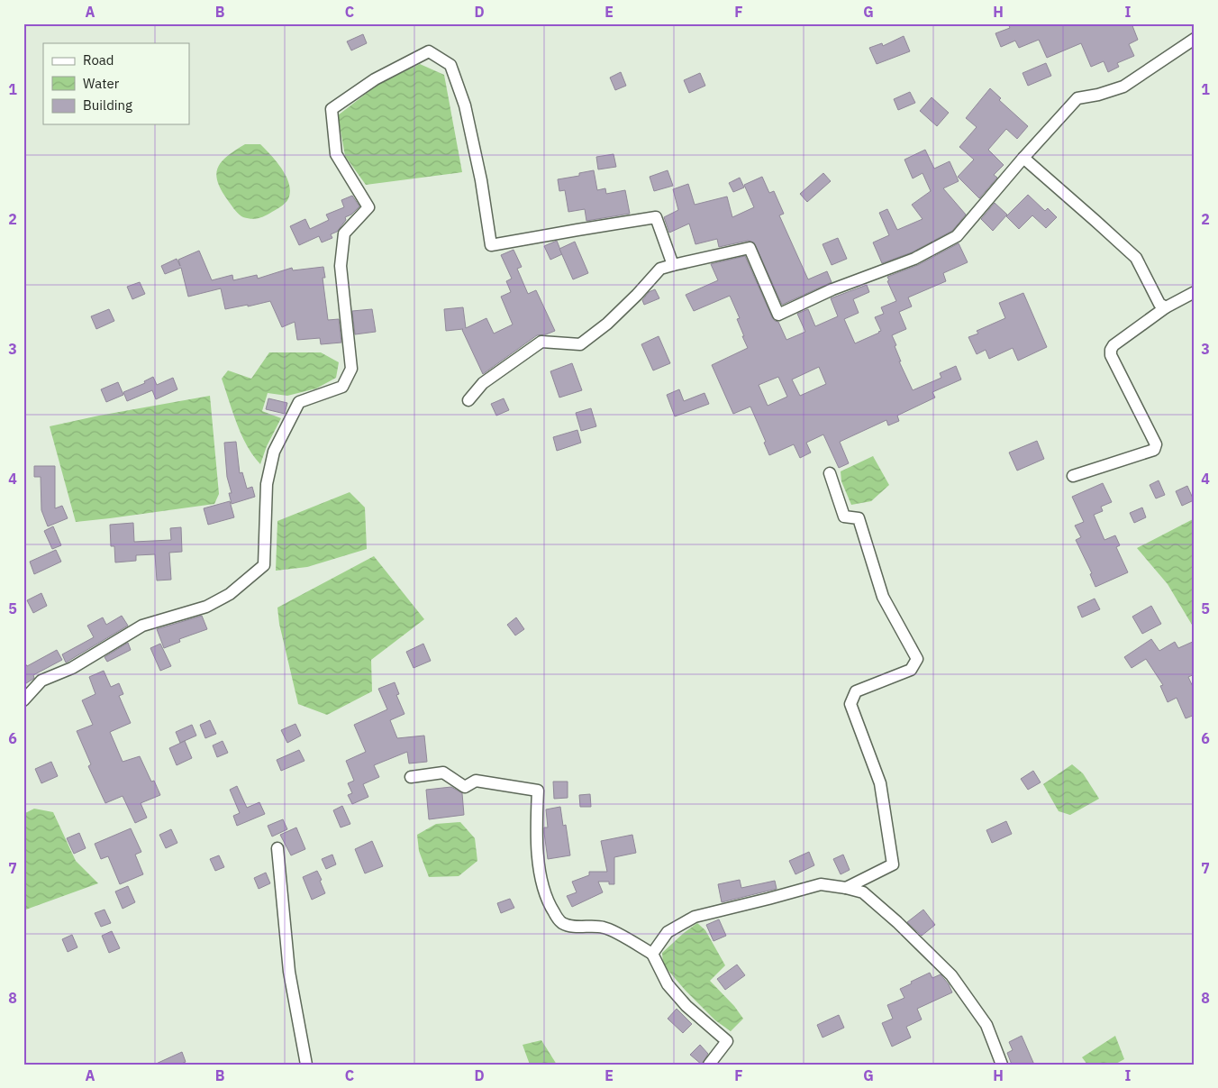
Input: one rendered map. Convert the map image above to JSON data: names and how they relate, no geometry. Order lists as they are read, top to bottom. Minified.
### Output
{"legend":["Road","Water","Building"],"grid":{"columns":["A","B","C","D","E","F","G","H","I"],"rows":["1","2","3","4","5","6","7","8"]}}
